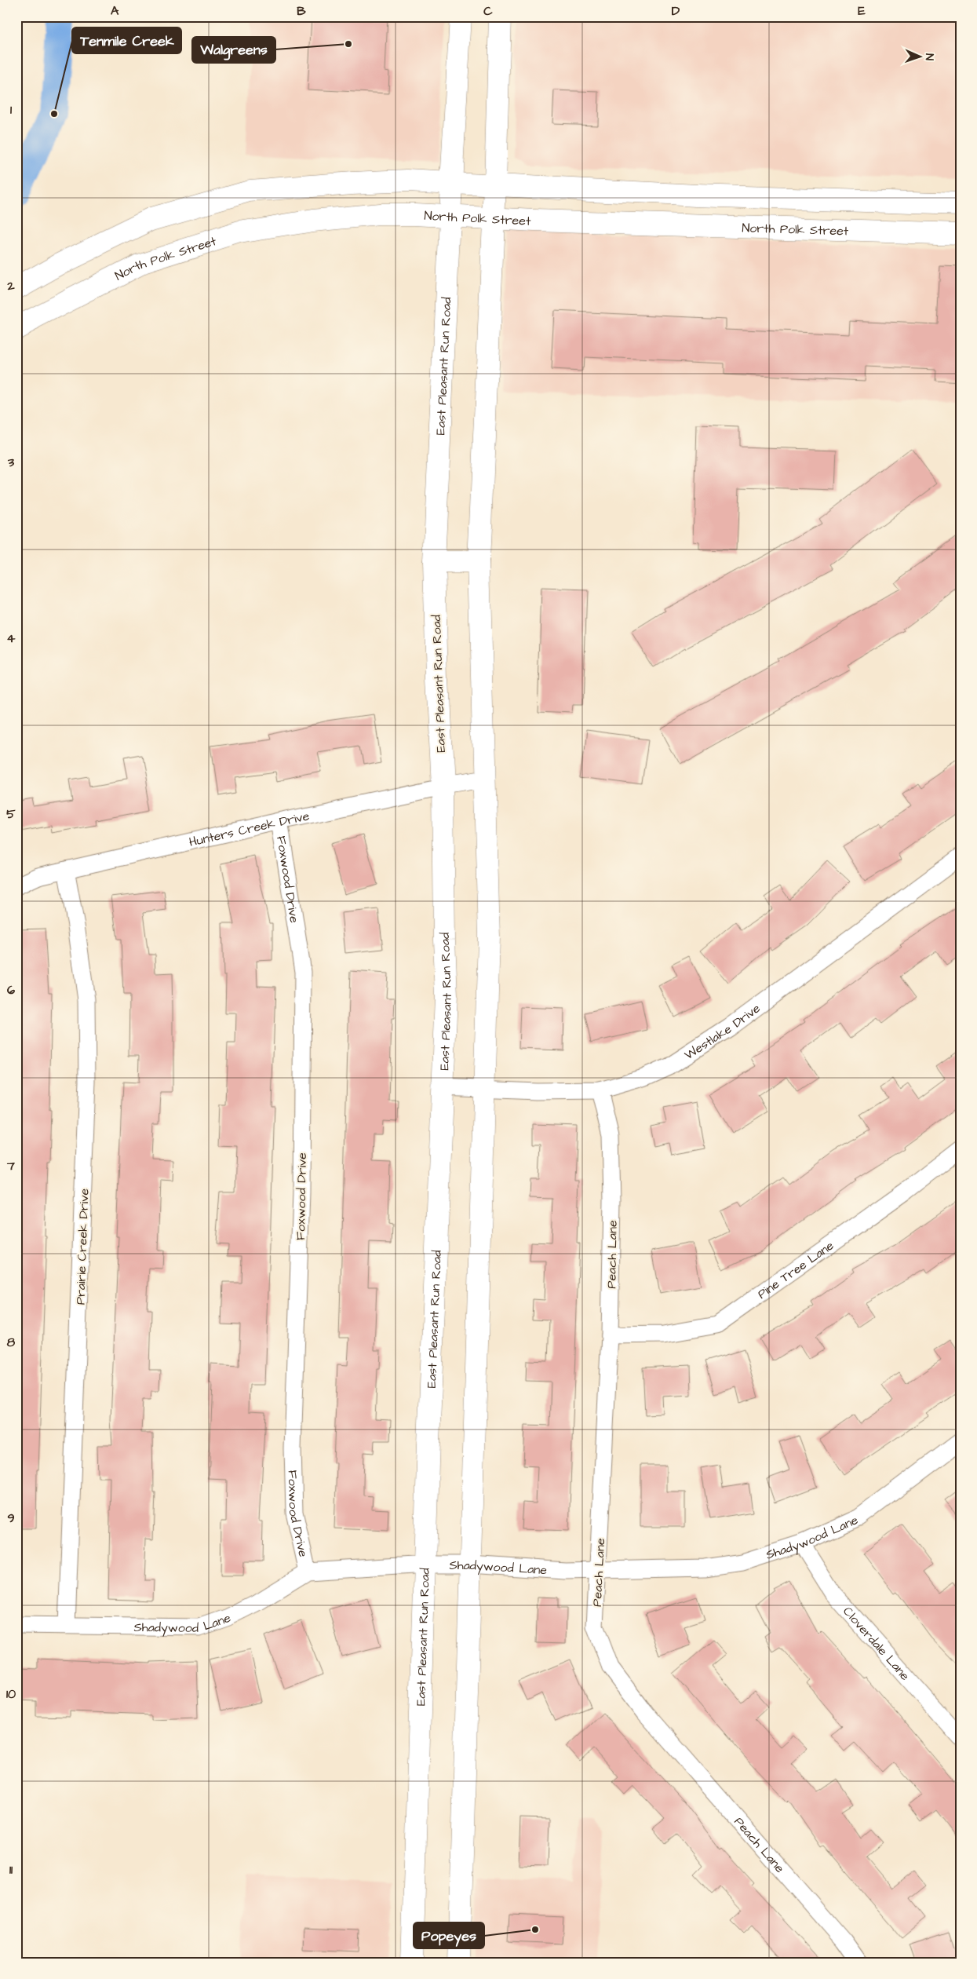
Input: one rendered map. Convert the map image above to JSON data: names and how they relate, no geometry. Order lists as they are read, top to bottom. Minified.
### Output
{"streets":{"main road":["North Polk Street","East Pleasant Run Road"],"street":["Hunters Creek Drive","Foxwood Drive","Westlake Drive","Prairie Creek Drive","Peach Lane","Pine Tree Lane","Shadywood Lane","Cloverdale Lane"]},"crossings":[["North Polk Street","East Pleasant Run Road"],["East Pleasant Run Road","Hunters Creek Drive"],["East Pleasant Run Road","Westlake Drive"],["East Pleasant Run Road","Shadywood Lane"],["Hunters Creek Drive","Foxwood Drive"],["Hunters Creek Drive","Prairie Creek Drive"],["Foxwood Drive","Shadywood Lane"],["Westlake Drive","Peach Lane"],["Prairie Creek Drive","Shadywood Lane"],["Peach Lane","Pine Tree Lane"],["Peach Lane","Shadywood Lane"],["Shadywood Lane","Cloverdale Lane"]],"places":["Walgreens","Tenmile Creek","Popeyes"],"north":"right","grid":{"columns":["A","B","C","D","E"],"rows":["1","2","3","4","5","6","7","8","9","10","11"]}}
